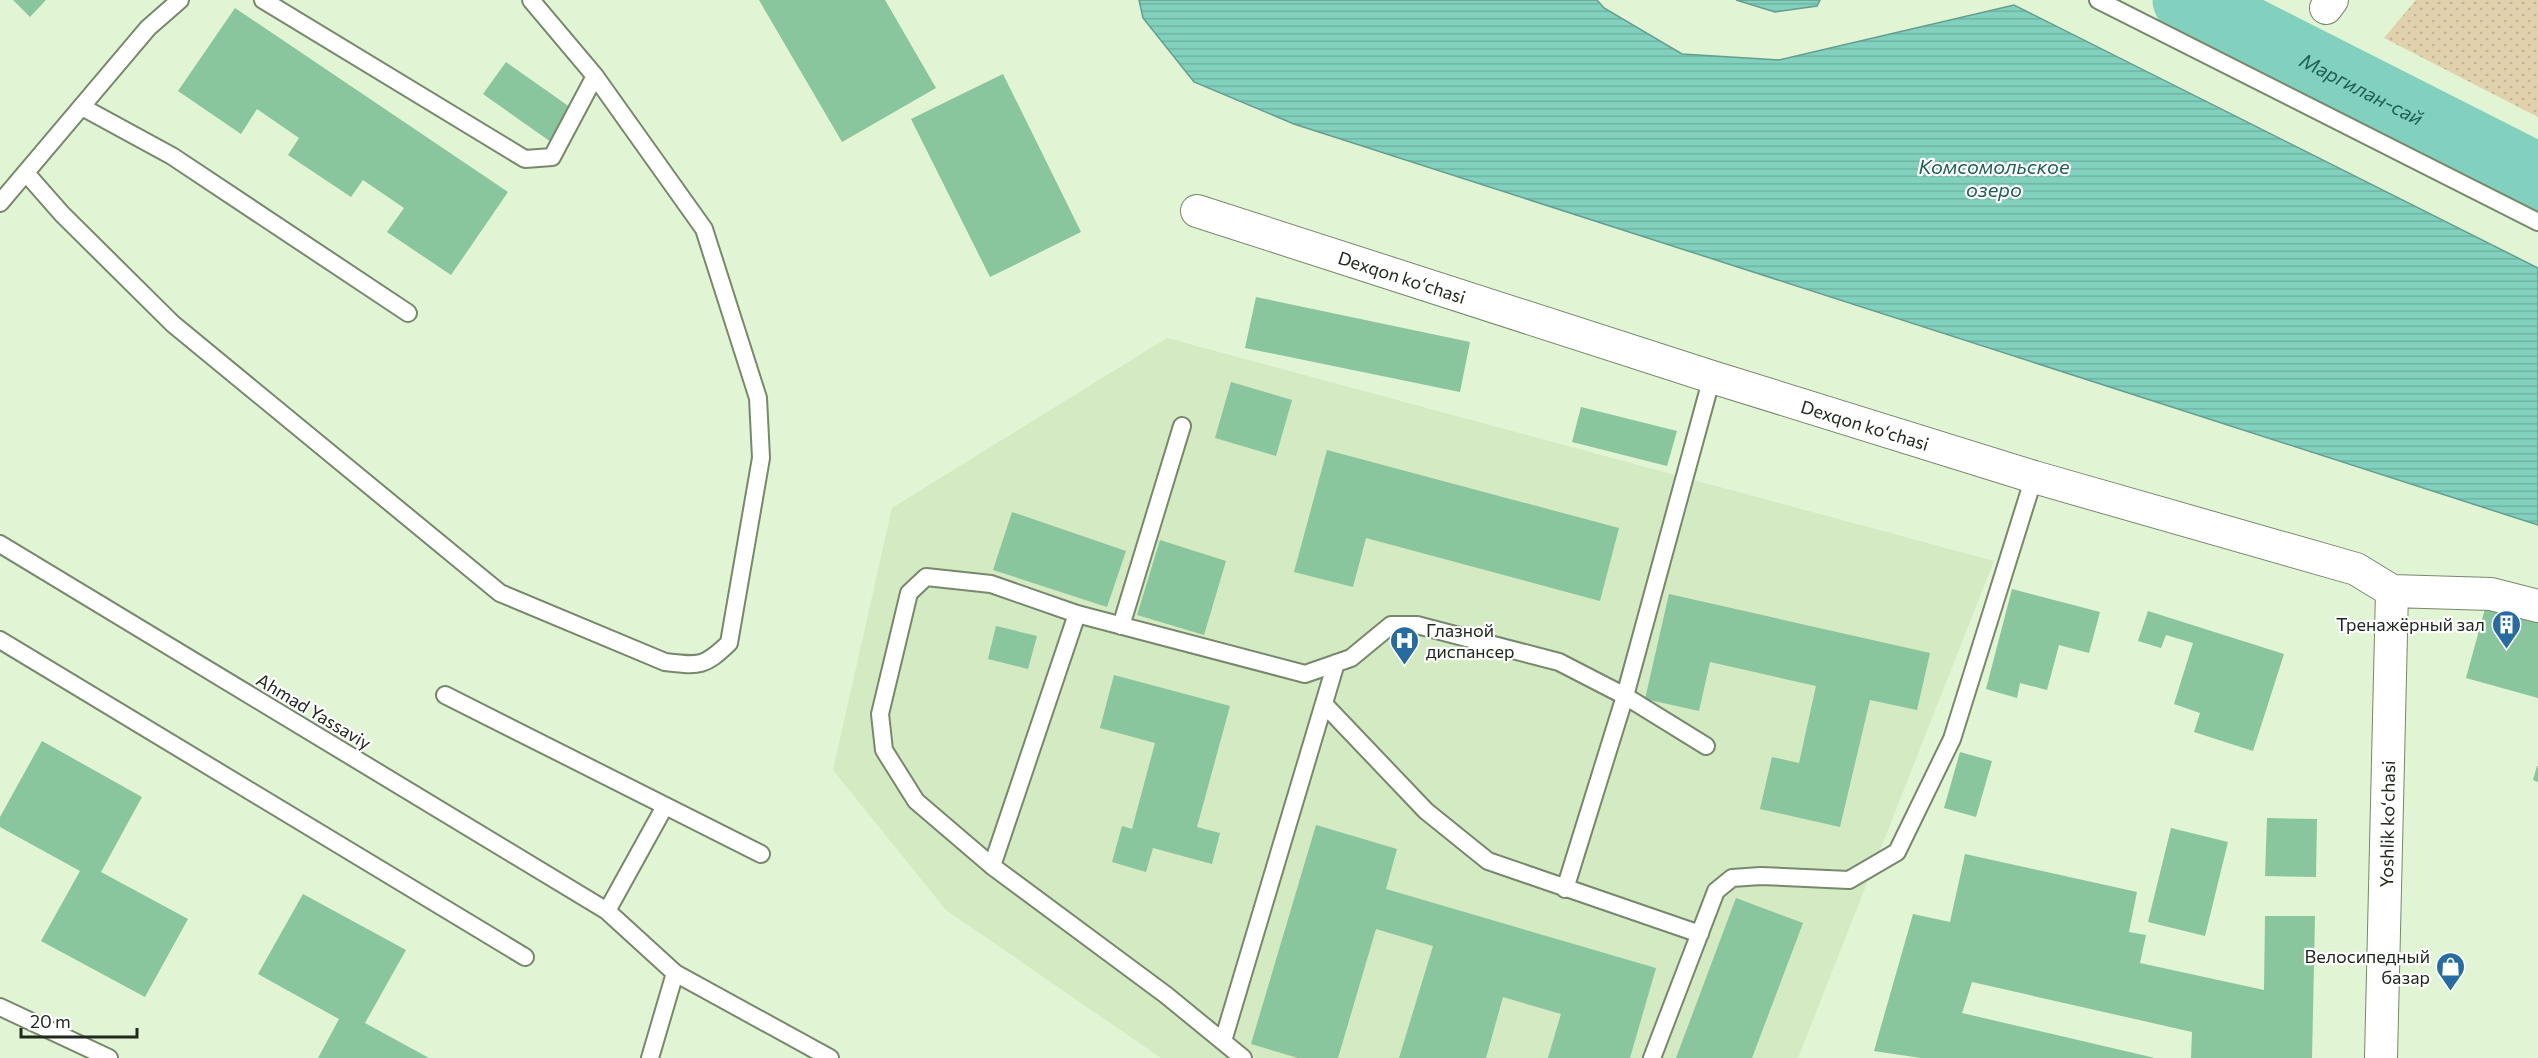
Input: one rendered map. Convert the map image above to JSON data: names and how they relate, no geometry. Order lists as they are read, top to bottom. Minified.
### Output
{"streets":{"street":["Dexqon koʻchasi","Yoshlik koʻchasi"],"lane":["Ahmad Yassaviy"]},"crossings":[["Dexqon koʻchasi","Yoshlik koʻchasi"]],"water":["Маргилан-сай","Комсомольское озеро"],"places":{"building":["Тренажёрный зал"],"hospital":["Глазной диспансер"],"shop":["Велосипедный базар"]},"scale_bar":"20 m"}
